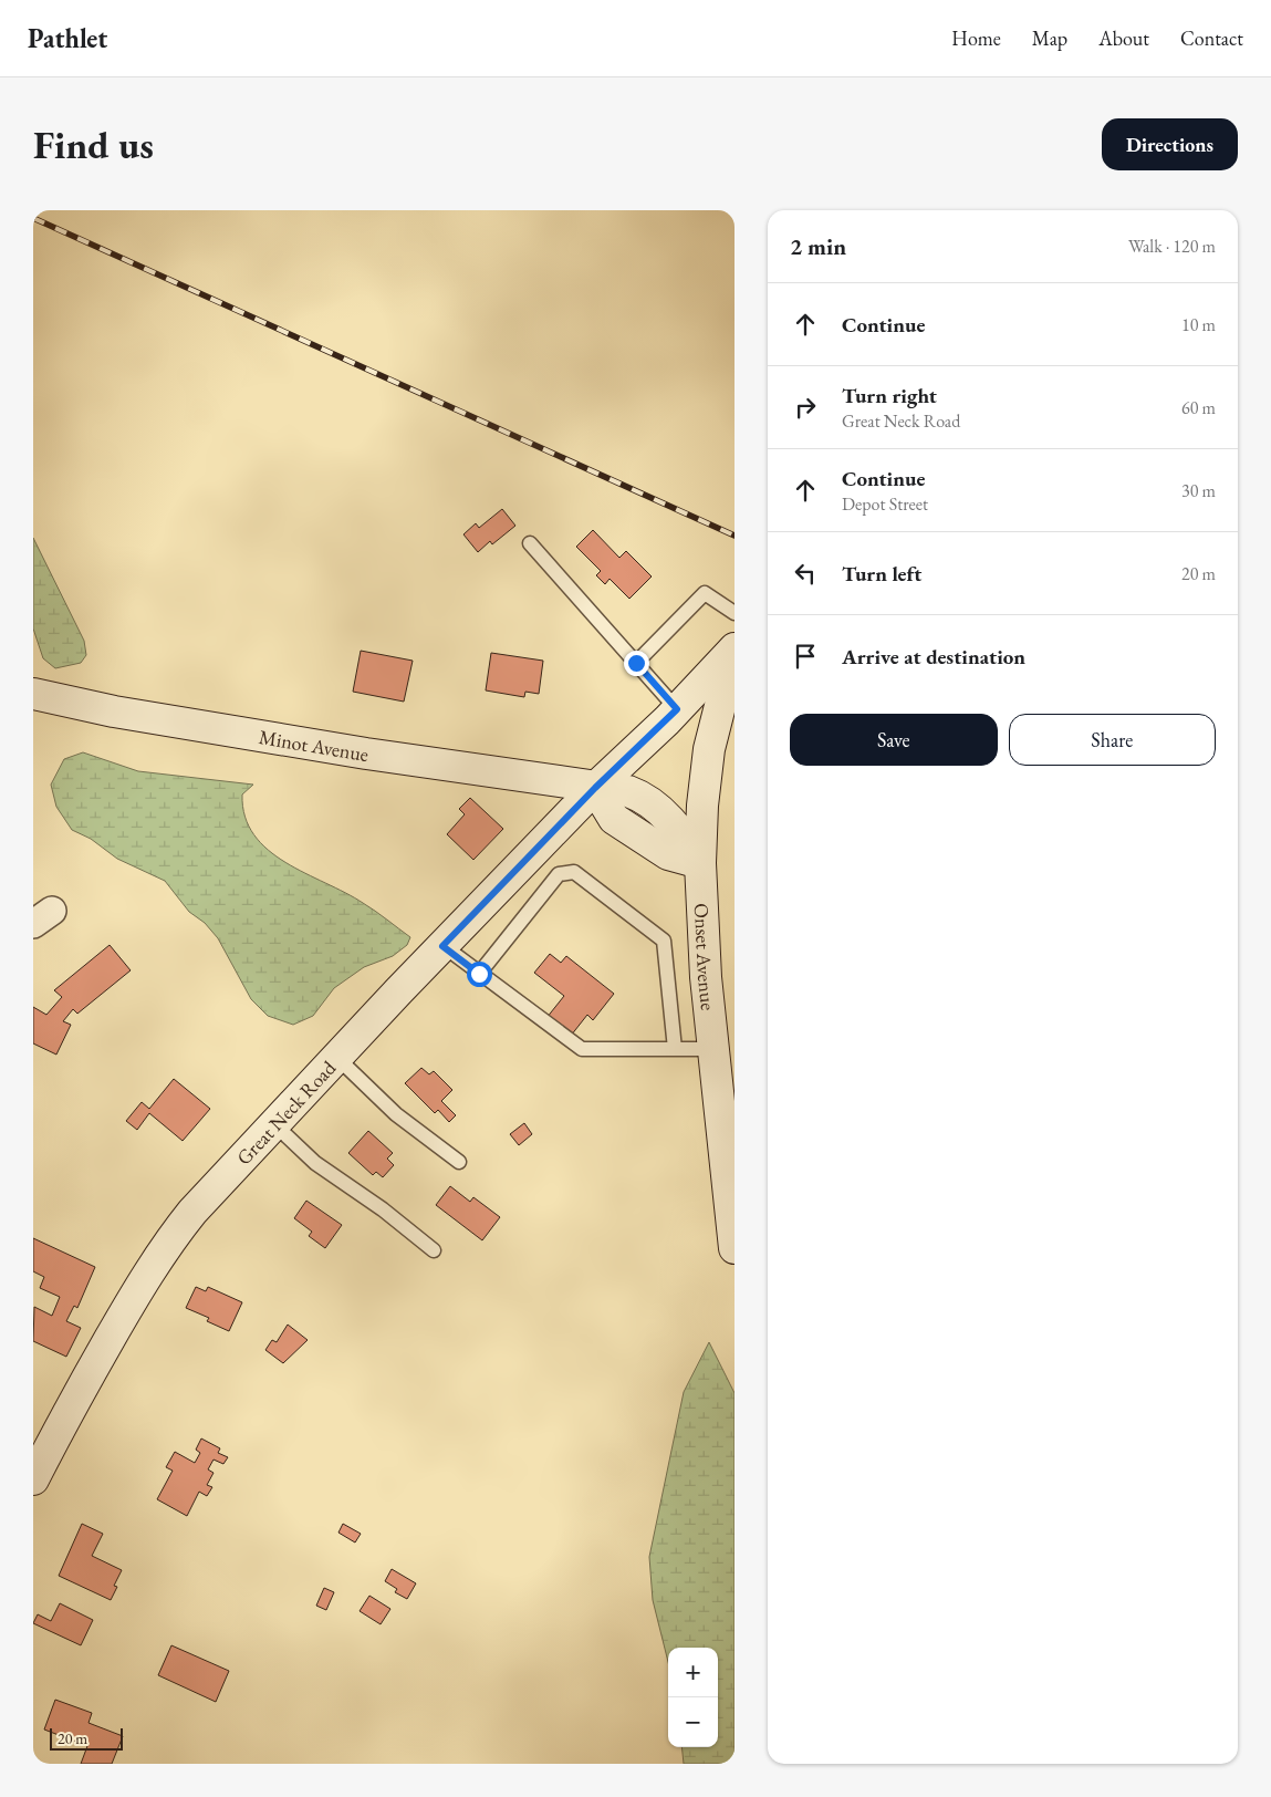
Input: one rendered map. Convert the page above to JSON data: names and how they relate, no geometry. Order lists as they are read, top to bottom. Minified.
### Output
{"streets":{"main road":["Minot Avenue","Onset Avenue","Great Neck Road"]},"crossings":[["Minot Avenue","Great Neck Road"],["Onset Avenue","Great Neck Road"]],"scale_bar":"20 m","page":{"header":"Pathlet","nav":["Home","Map","About","Contact"],"buttons":["Directions",["Save","Share"]],"title":"Find us","heading":["2 min","Walk · 120 m"],"list":[["Continue","10 m"],["Turn right","Great Neck Road","60 m"],["Continue","Depot Street","30 m"],["Turn left","20 m"],"Arrive at destination"],"map_buttons":["+","−"],"scale":"20 m"}}
